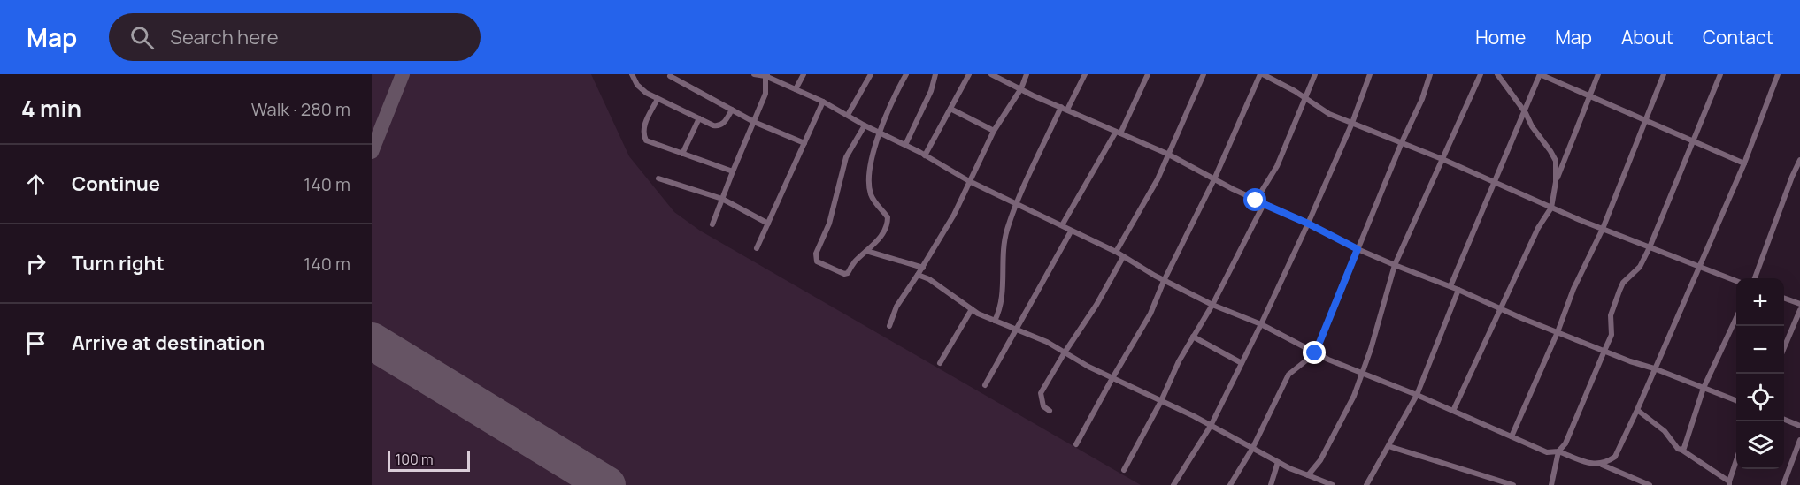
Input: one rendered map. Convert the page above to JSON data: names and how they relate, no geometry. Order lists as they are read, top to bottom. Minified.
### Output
{"scale_bar":"100 m","page":{"header":"Map","search":"Search here","nav":["Home","Map","About","Contact"],"heading":["4 min","Walk · 280 m"],"list":[["Continue","140 m"],["Turn right","140 m"],"Arrive at destination"],"map_buttons":["+","−"],"scale":"100 m"}}
